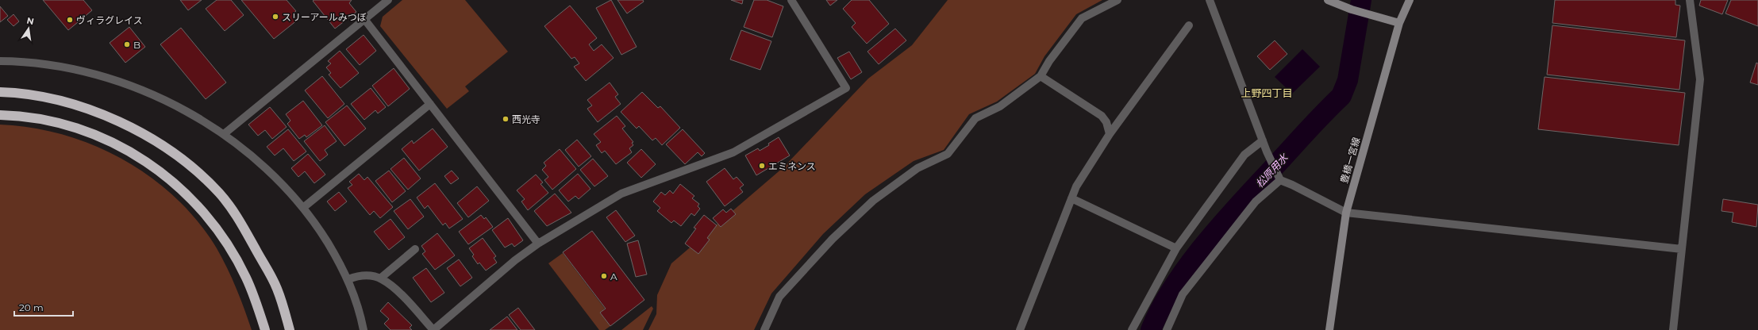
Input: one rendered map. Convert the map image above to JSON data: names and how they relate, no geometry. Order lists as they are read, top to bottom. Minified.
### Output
{"streets":{"main road":["豊橋一宮線"]},"districts":["上野四丁目"],"water":["松原用水"],"places":["スリーアールみつぼ","ヴィラグレイス","B","西光寺","エミネンス","A"],"scale_bar":"20 m","north":"top"}
